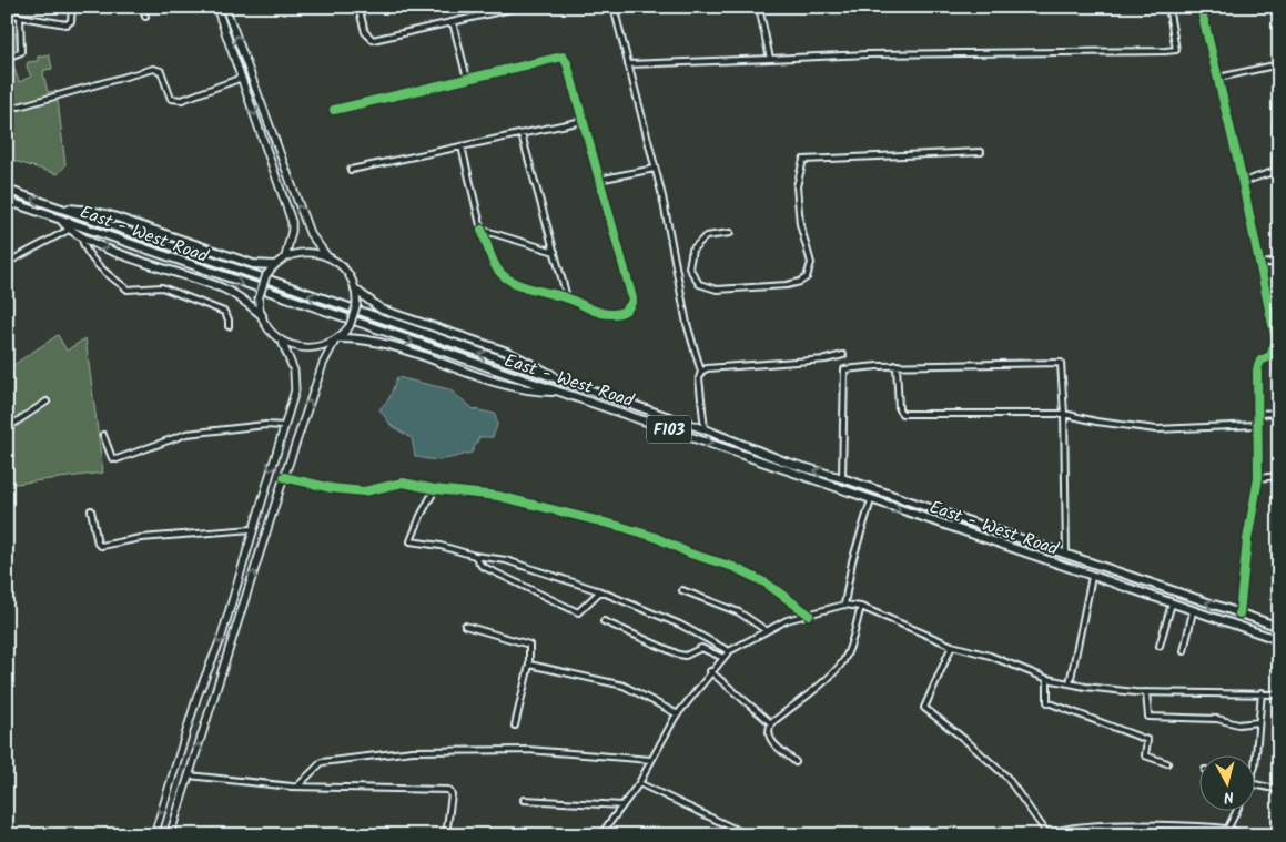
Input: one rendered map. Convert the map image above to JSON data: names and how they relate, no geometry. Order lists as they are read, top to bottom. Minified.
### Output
{"streets":{"main road":["East - West Road","F103"]},"north":"bottom"}
